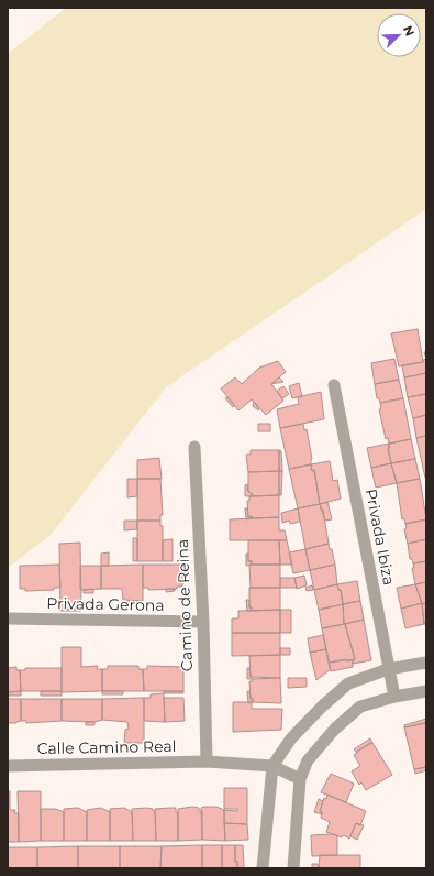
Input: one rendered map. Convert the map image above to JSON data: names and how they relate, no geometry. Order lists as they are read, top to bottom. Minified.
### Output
{"streets":{"street":["Privada Ibiza","Privada Gerona","Camino de Reina","Calle Camino Real"]},"crossings":[["Privada Gerona","Camino de Reina"],["Camino de Reina","Calle Camino Real"]],"north":"top right"}
